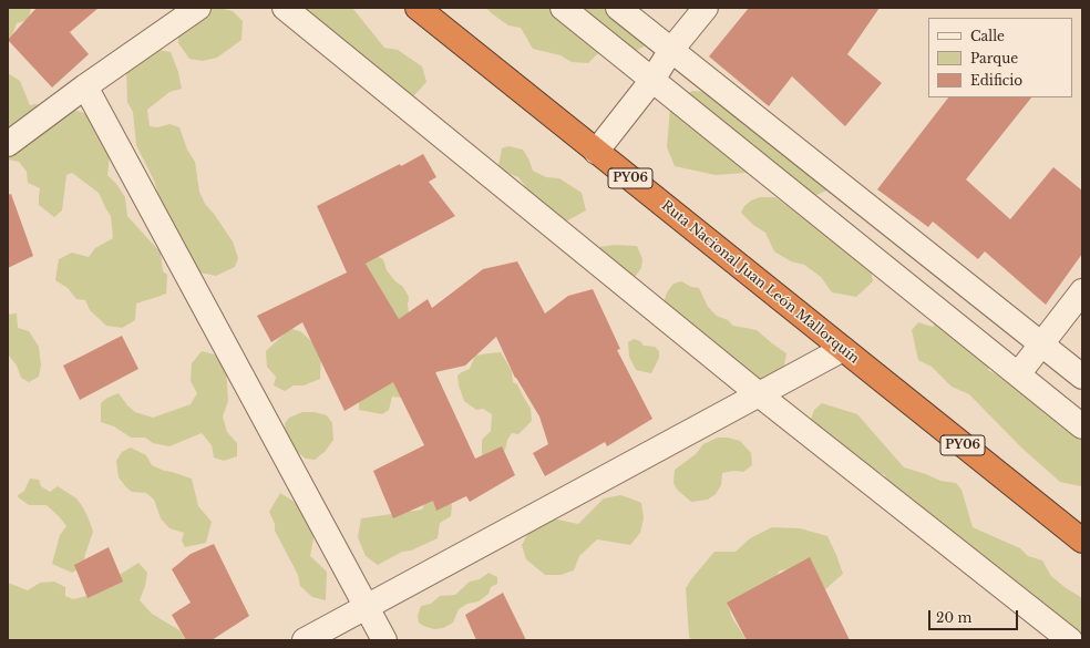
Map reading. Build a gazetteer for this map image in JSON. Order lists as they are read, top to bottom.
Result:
{
  "streets": {
    "highway": ["PY06", "Ruta Nacional Juan León Mallorquín"]
  },
  "legend": ["Calle", "Parque", "Edificio"],
  "scale_bar": "20 m"
}
